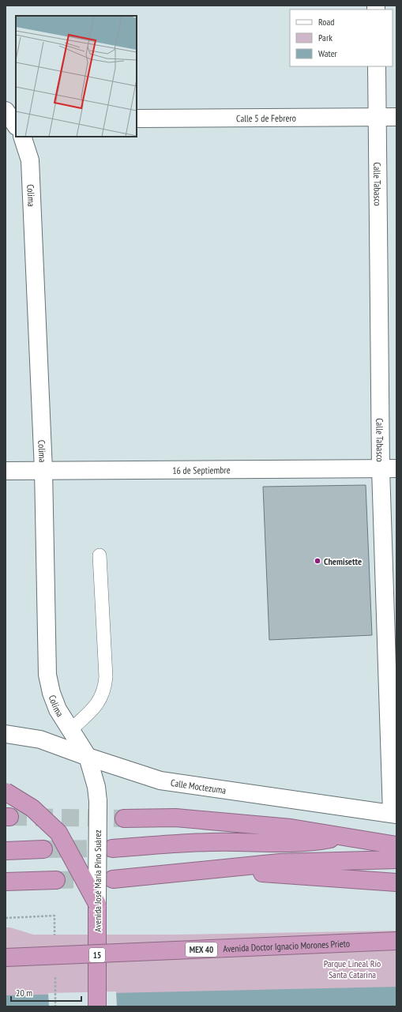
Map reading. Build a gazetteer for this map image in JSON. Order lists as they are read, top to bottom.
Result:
{
  "streets": {
    "highway": [
      "Avenida José María Pino Suárez",
      "Avenida Doctor Ignacio Morones Prieto",
      "MEX 40",
      "15"
    ],
    "street": [
      "Calle 5 de Febrero",
      "Calle Tabasco",
      "Colima",
      "16 de Septiembre",
      "Calle Moctezuma"
    ]
  },
  "crossings": [
    ["Calle 5 de Febrero", "Calle Tabasco"],
    ["Calle Tabasco", "16 de Septiembre"],
    ["Calle Tabasco", "Calle Moctezuma"],
    ["Colima", "16 de Septiembre"],
    ["Colima", "Calle Moctezuma"],
    ["Colima", "Avenida José María Pino Suárez"],
    ["Calle Moctezuma", "Avenida José María Pino Suárez"]
  ],
  "parks": ["Parque Lineal Río Santa Catarina"],
  "places": ["Chemisette"],
  "legend": ["Road", "Park", "Water"],
  "scale_bar": "20 m"
}
